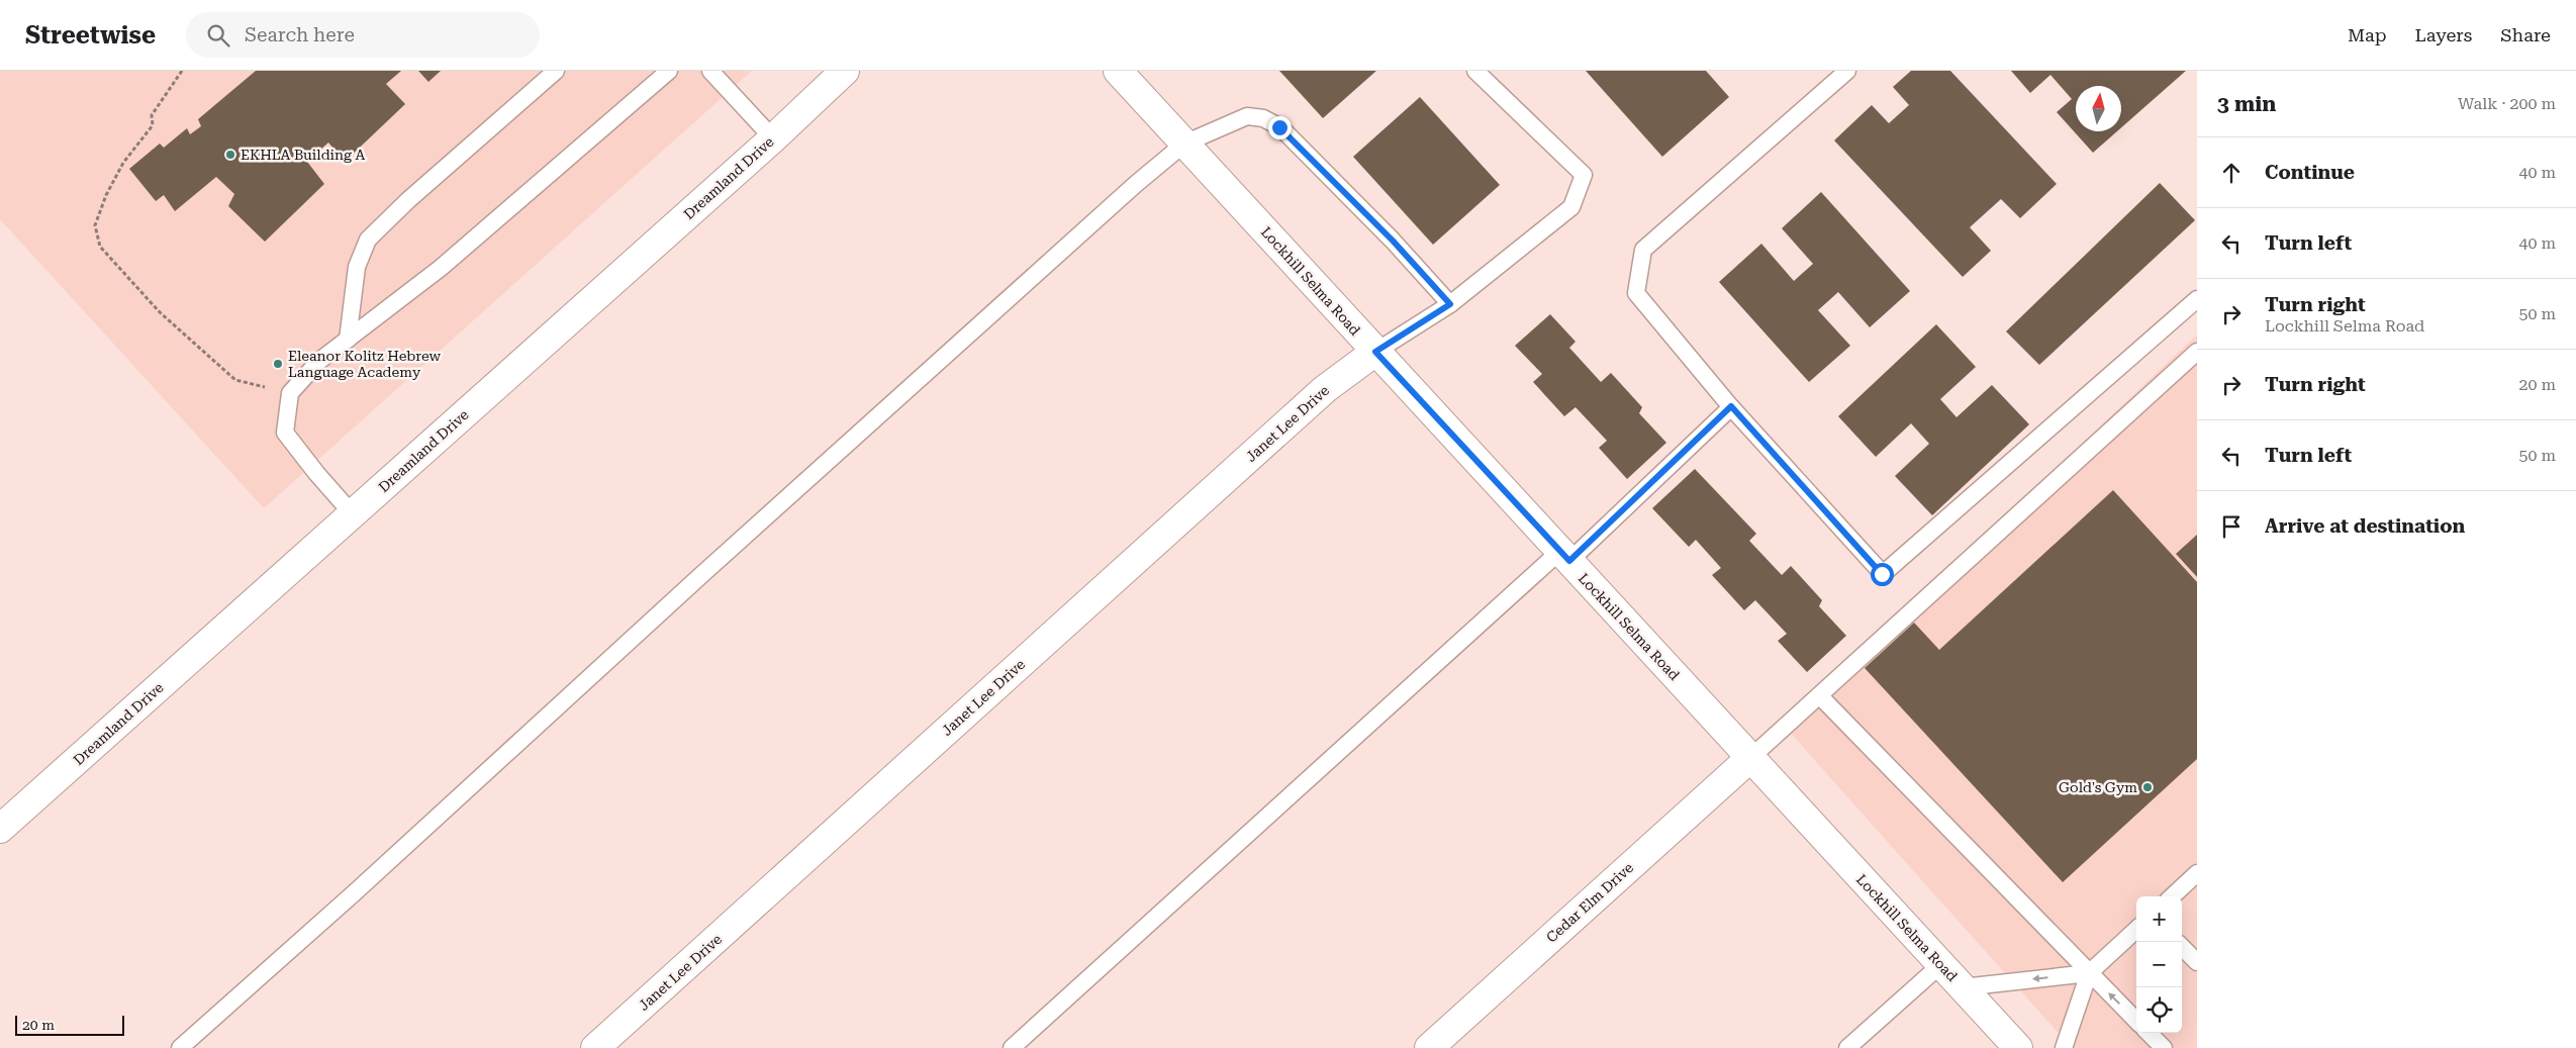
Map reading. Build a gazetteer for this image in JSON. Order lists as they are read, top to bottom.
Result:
{
  "streets": {
    "street": [
      "Dreamland Drive",
      "Lockhill Selma Road",
      "Janet Lee Drive",
      "Cedar Elm Drive"
    ]
  },
  "crossings": [
    ["Lockhill Selma Road", "Janet Lee Drive"],
    ["Lockhill Selma Road", "Cedar Elm Drive"]
  ],
  "places": ["EKHLA Building A", "Eleanor Kolitz Hebrew Language Academy", "Gold's Gym"],
  "scale_bar": "20 m",
  "north": "top",
  "page": {
    "header": "Streetwise",
    "search": "Search here",
    "nav": ["Map", "Layers", "Share"],
    "heading": ["3 min", "Walk · 200 m"],
    "list": [
      ["Continue", "40 m"],
      ["Turn left", "40 m"],
      ["Turn right", "Lockhill Selma Road", "50 m"],
      ["Turn right", "20 m"],
      ["Turn left", "50 m"],
      "Arrive at destination"
    ],
    "map_buttons": ["+", "−"],
    "scale": "20 m"
  }
}
